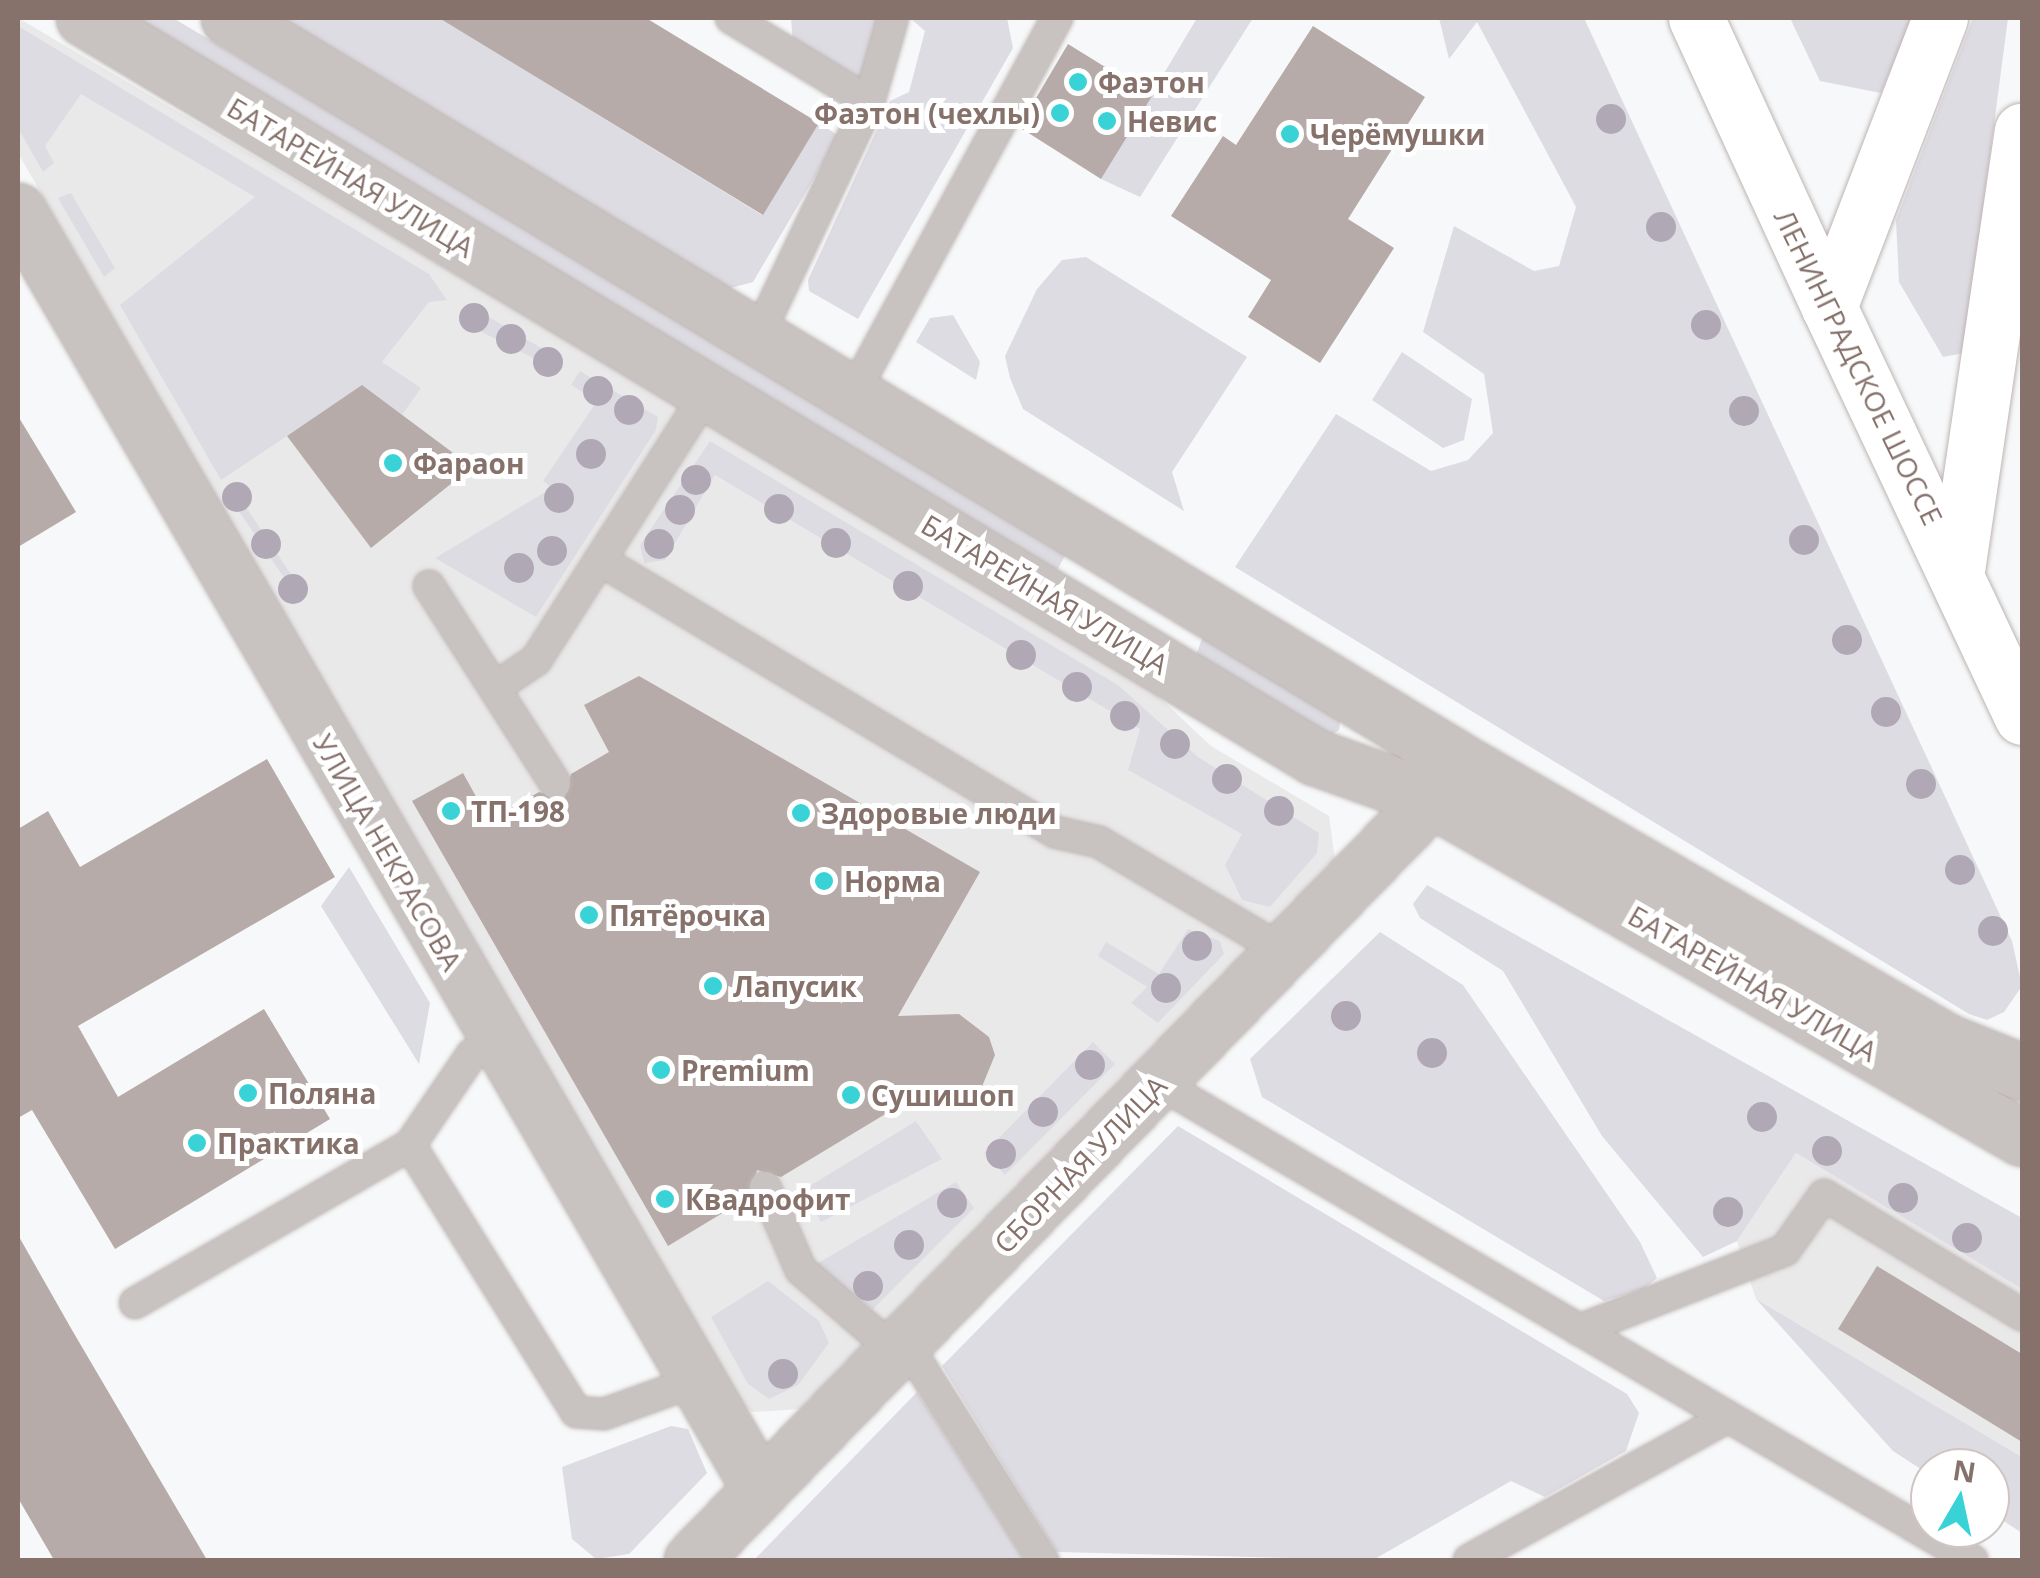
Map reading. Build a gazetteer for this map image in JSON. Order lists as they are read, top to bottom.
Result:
{
  "streets": {
    "main road": ["ЛЕНИНГРАДСКОЕ ШОССЕ"],
    "street": ["БАТАРЕЙНАЯ УЛИЦА", "УЛИЦА НЕКРАСОВА", "СБОРНАЯ УЛИЦА"]
  },
  "crossings": [
    ["БАТАРЕЙНАЯ УЛИЦА", "СБОРНАЯ УЛИЦА"],
    ["УЛИЦА НЕКРАСОВА", "СБОРНАЯ УЛИЦА"]
  ],
  "places": [
    "Фаэтон",
    "Фаэтон (чехлы)",
    "Невис",
    "Черёмушки",
    "Фараон",
    "ТП-198",
    "Здоровые люди",
    "Норма",
    "Пятёрочка",
    "Лапусик",
    "Premium",
    "Поляна",
    "Сушишоп",
    "Практика",
    "Квадрофит"
  ],
  "north": "top"
}
